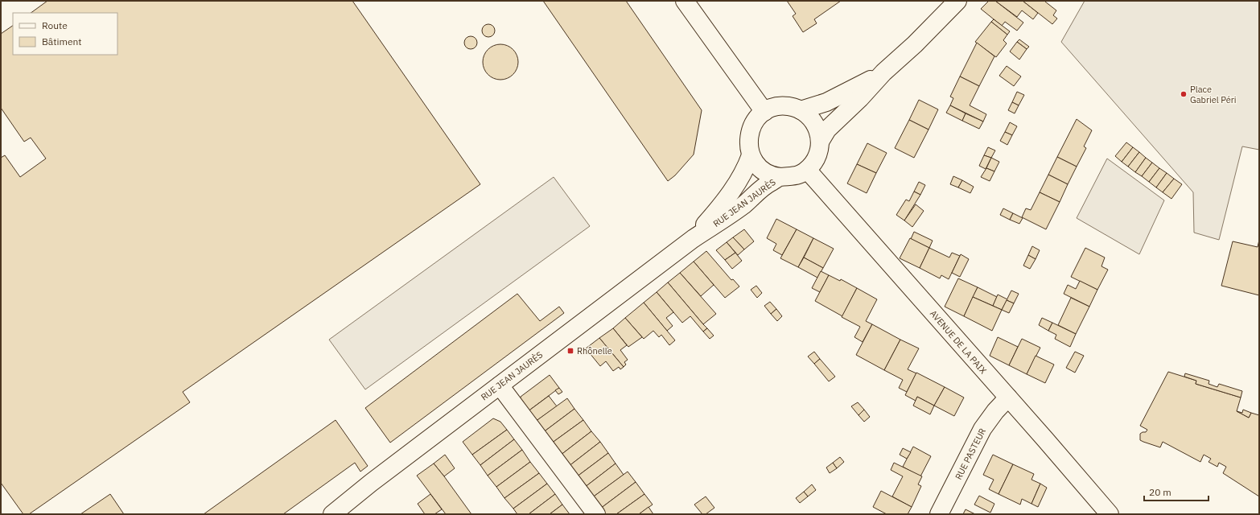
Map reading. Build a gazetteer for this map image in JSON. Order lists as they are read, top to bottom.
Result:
{
  "streets": {
    "main road": ["RUE JEAN JAURÈS", "AVENUE DE LA PAIX", "RUE PASTEUR"]
  },
  "crossings": [
    ["RUE JEAN JAURÈS", "AVENUE DE LA PAIX"],
    ["AVENUE DE LA PAIX", "RUE PASTEUR"]
  ],
  "places": {
    "other": ["Place Gabriel Péri"],
    "transit": ["Rhônelle"]
  },
  "legend": ["Route", "Bâtiment"],
  "scale_bar": "20 m"
}
